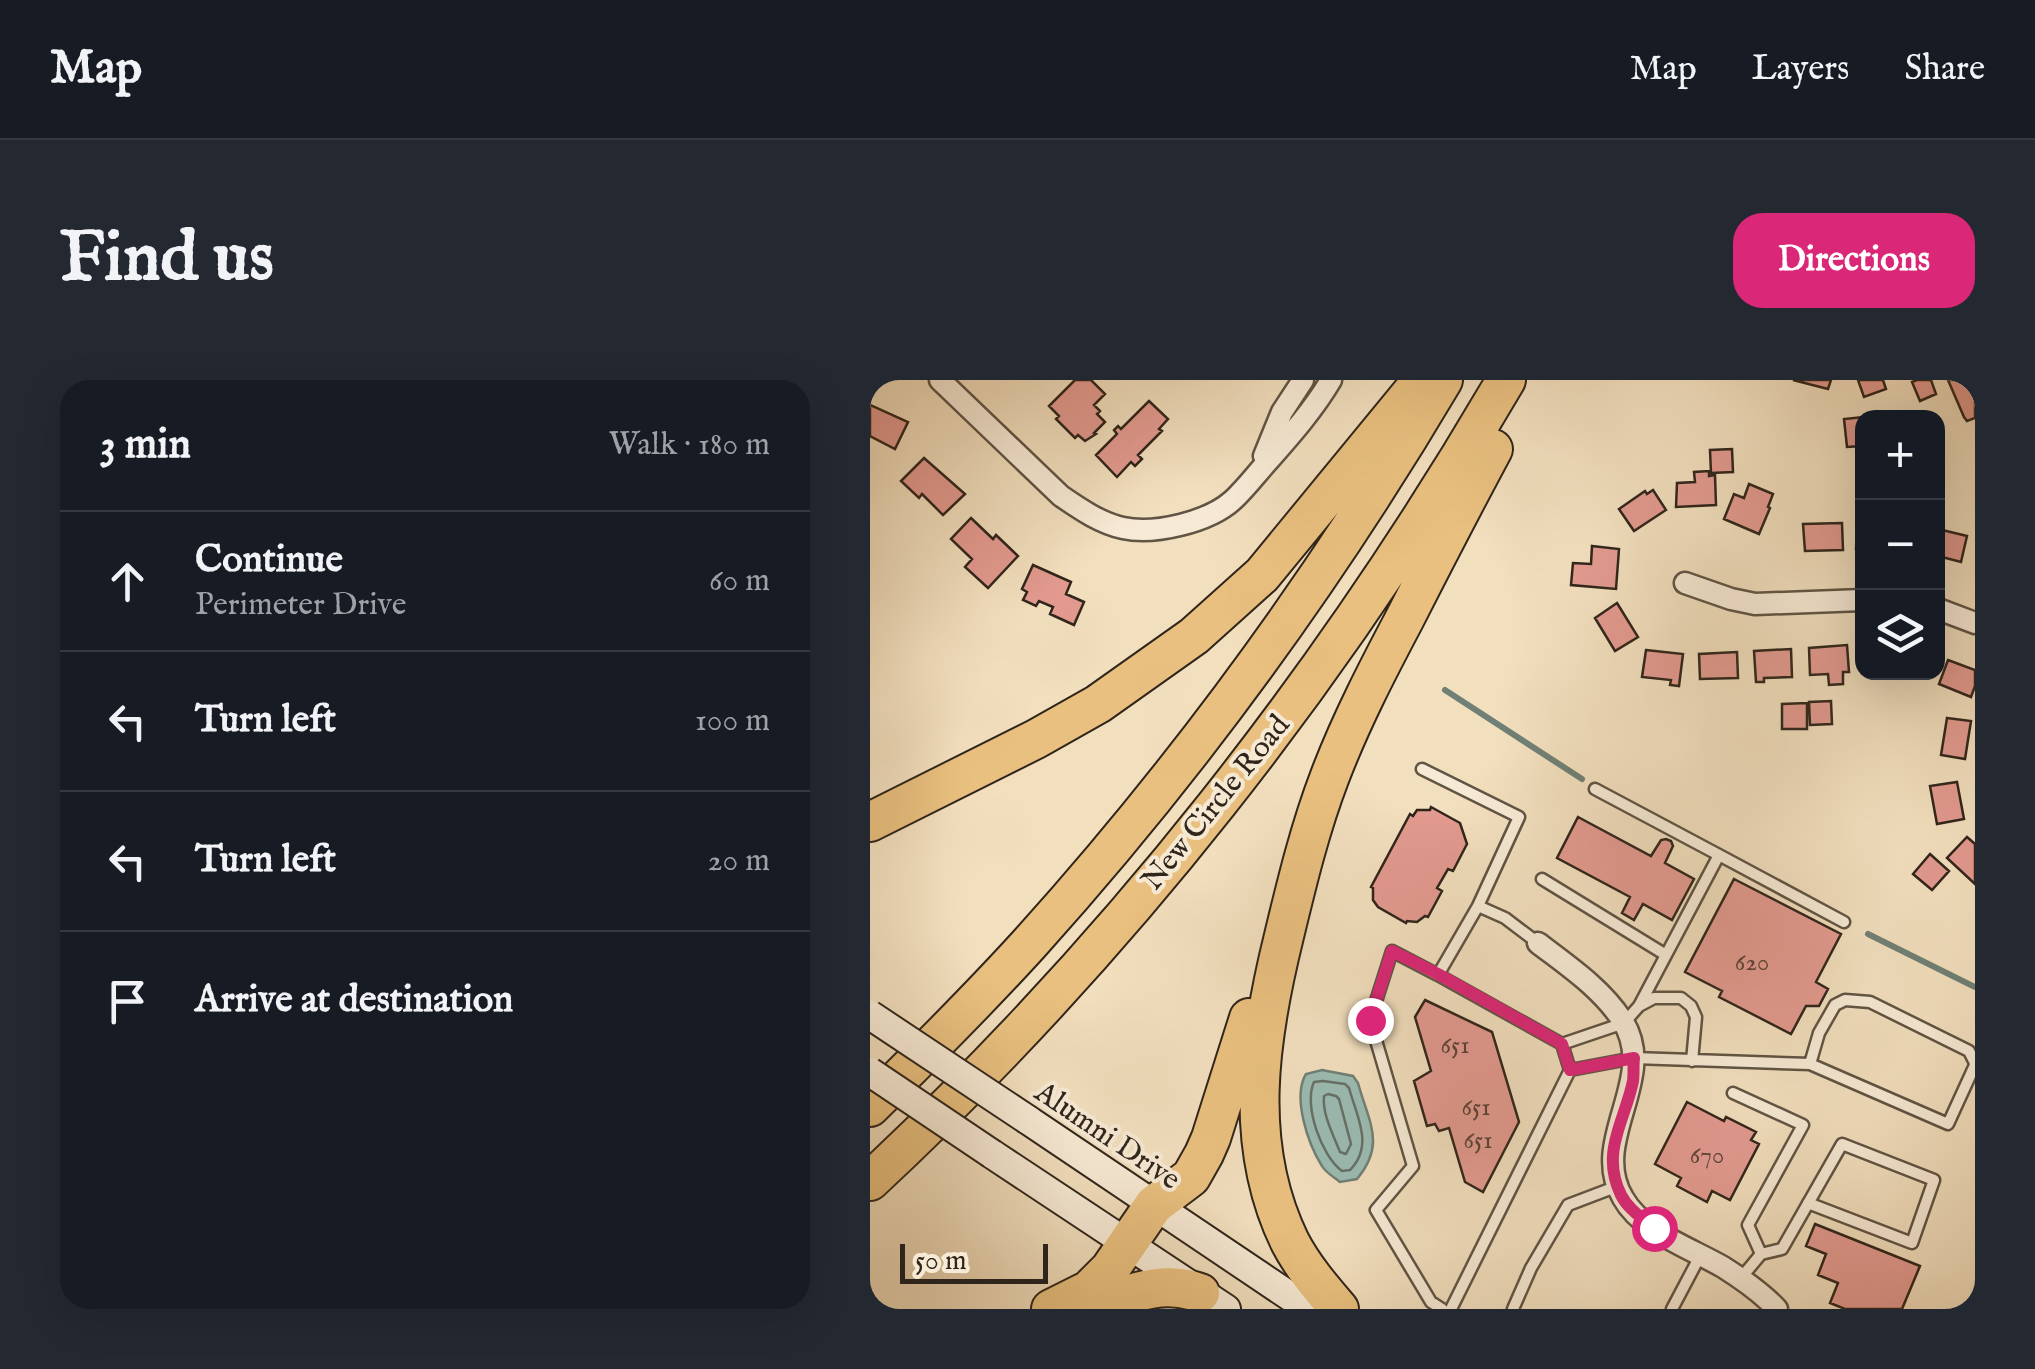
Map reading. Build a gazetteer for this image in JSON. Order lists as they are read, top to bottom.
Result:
{
  "streets": {
    "highway": ["New Circle Road"],
    "main road": ["Alumni Drive"]
  },
  "house_numbers": [
    "620",
    "651",
    "651",
    "651",
    "670"
  ],
  "scale_bar": "50 m",
  "page": {
    "header": "Map",
    "nav": ["Map", "Layers", "Share"],
    "buttons": "Directions",
    "title": "Find us",
    "heading": ["3 min", "Walk · 180 m"],
    "map_buttons": ["+", "−"],
    "list": [
      ["Continue", "Perimeter Drive", "60 m"],
      ["Turn left", "100 m"],
      ["Turn left", "20 m"],
      "Arrive at destination"
    ],
    "scale": "50 m"
  }
}
